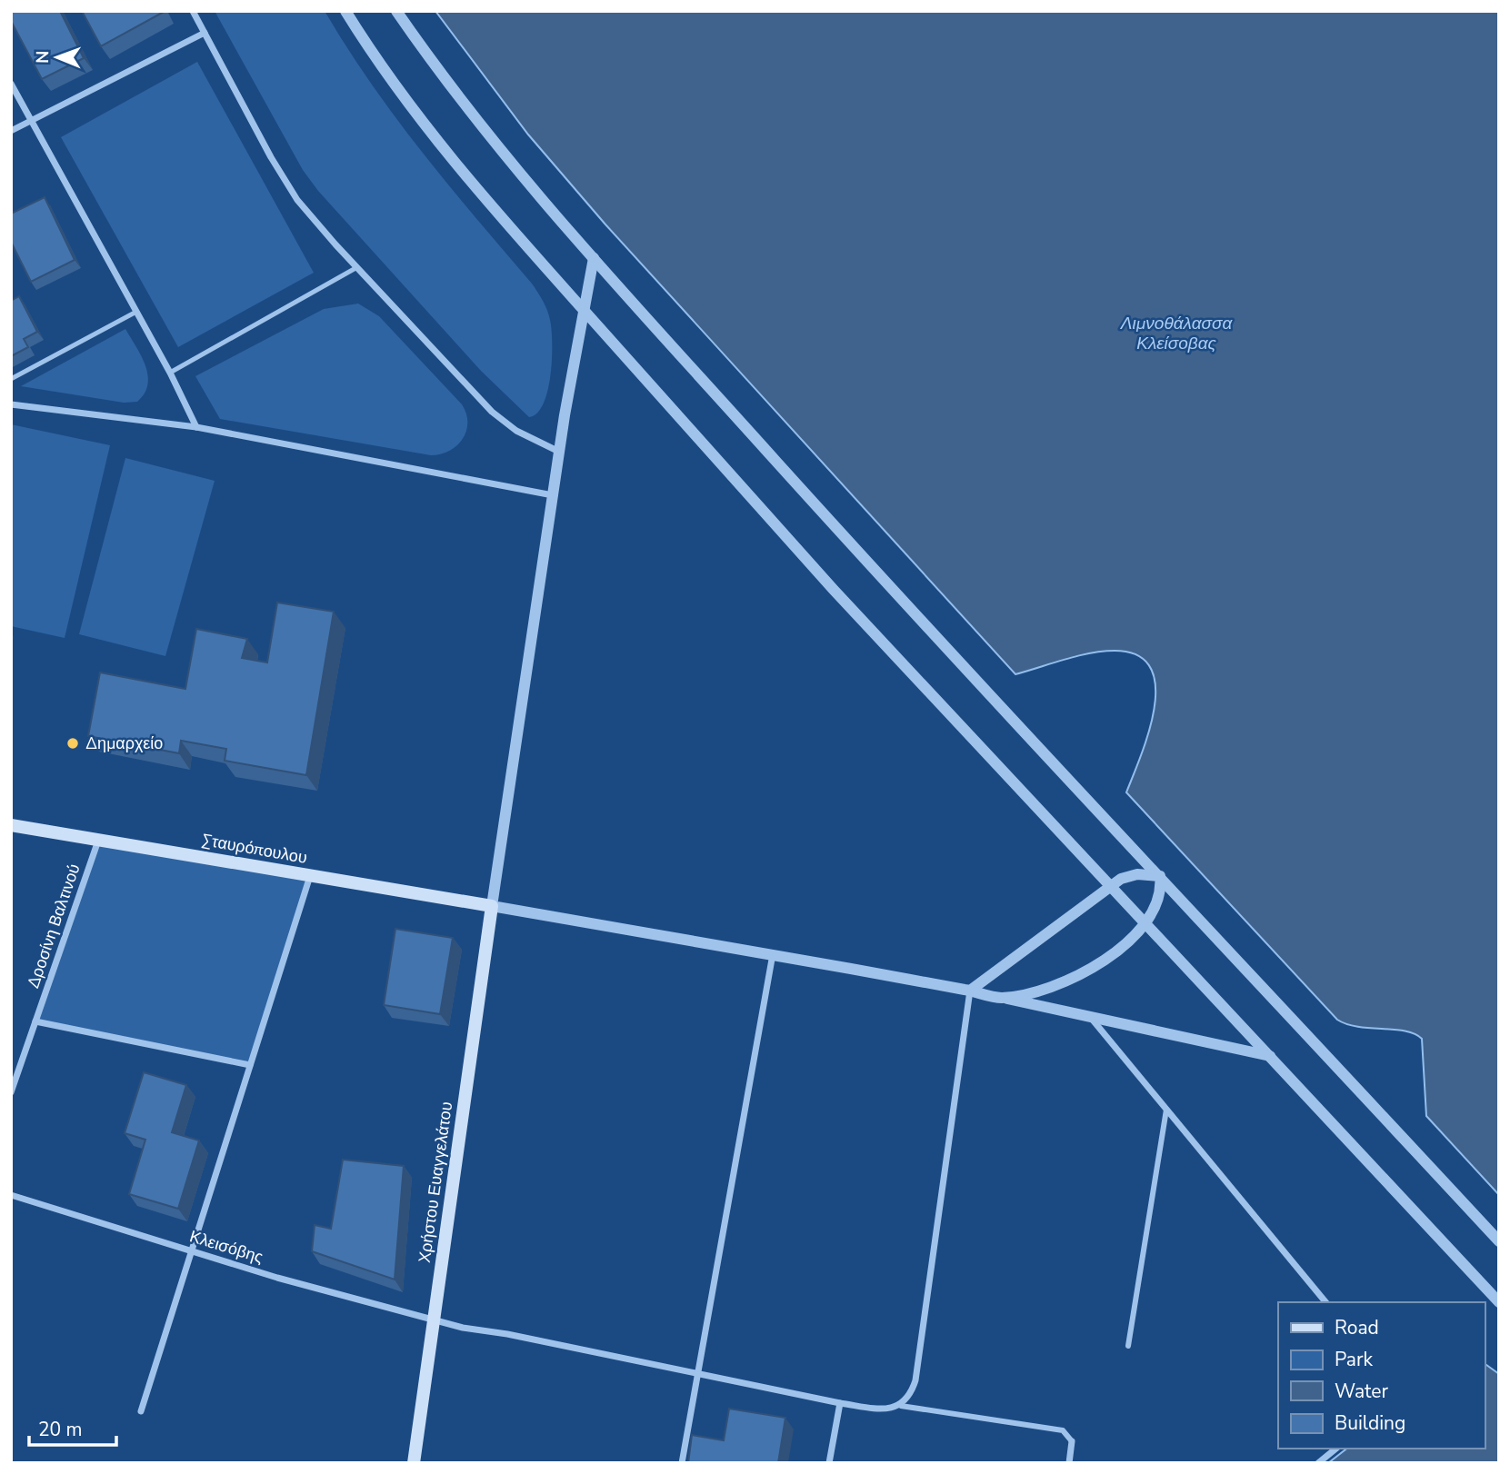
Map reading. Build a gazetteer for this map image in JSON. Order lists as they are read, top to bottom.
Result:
{
  "streets": {
    "main road": ["Σταυρόπουλου", "Χρήστου Ευαγγελάτου"],
    "street": ["Δροσίνη Βαλτινού", "Κλεισόβης"]
  },
  "crossings": [
    ["Σταυρόπουλου", "Δροσίνη Βαλτινού"],
    ["Σταυρόπουλου", "Χρήστου Ευαγγελάτου"],
    ["Χρήστου Ευαγγελάτου", "Κλεισόβης"]
  ],
  "water": ["Λιμνοθάλασσα Κλείσοβας"],
  "places": ["Δημαρχείο"],
  "legend": [
    "Road",
    "Park",
    "Water",
    "Building"
  ],
  "scale_bar": "20 m",
  "north": "left"
}
